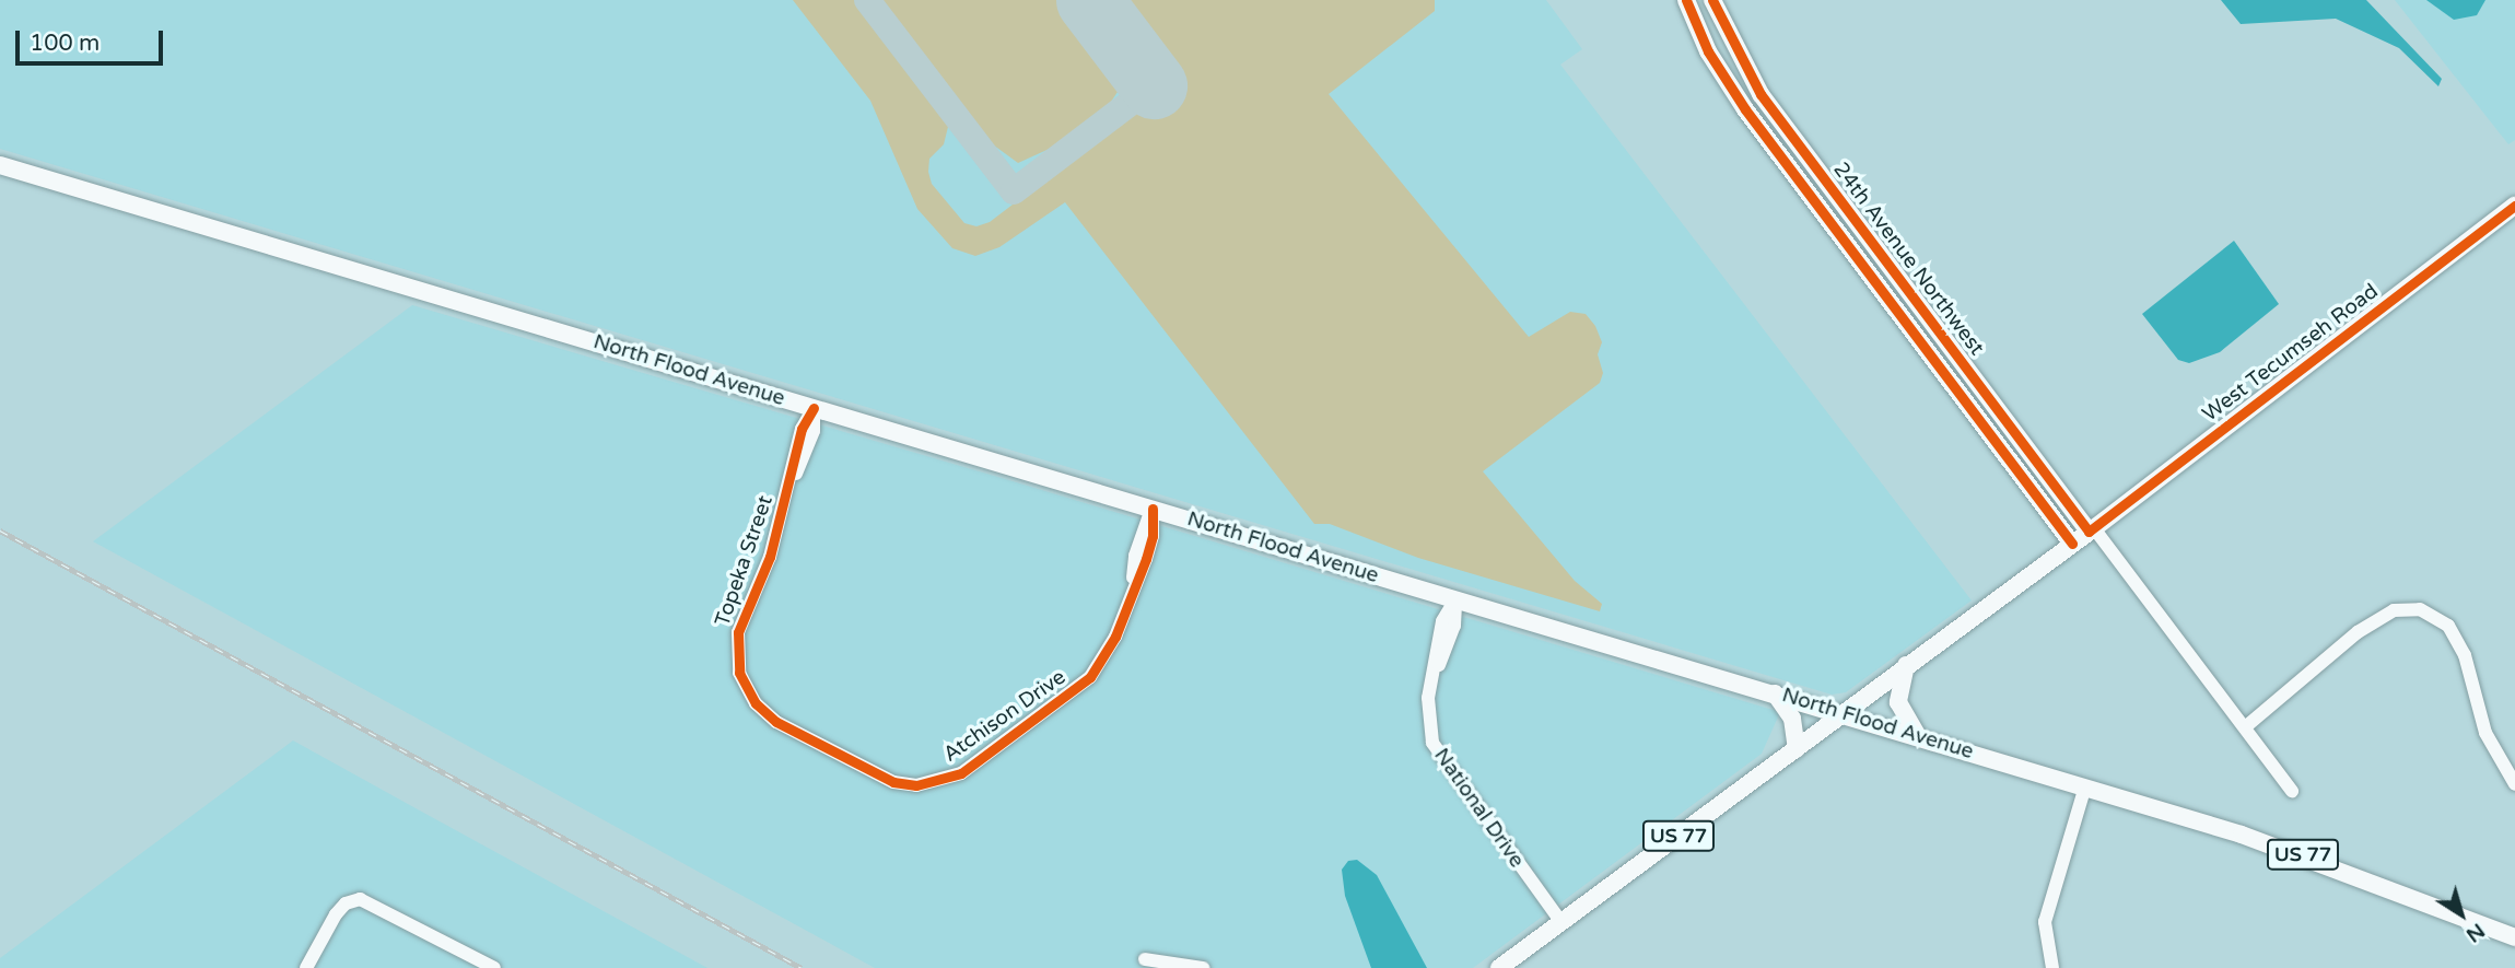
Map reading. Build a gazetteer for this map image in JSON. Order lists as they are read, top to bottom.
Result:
{
  "streets": {
    "main road": [
      "24th Avenue Northwest",
      "West Tecumseh Road",
      "North Flood Avenue",
      "US 77"
    ],
    "street": ["Topeka Street", "Atchison Drive", "National Drive"]
  },
  "crossings": [
    ["24th Avenue Northwest", "West Tecumseh Road"],
    ["West Tecumseh Road", "North Flood Avenue"],
    ["West Tecumseh Road", "National Drive"],
    ["North Flood Avenue", "Topeka Street"],
    ["North Flood Avenue", "Atchison Drive"],
    ["North Flood Avenue", "National Drive"],
    ["Topeka Street", "Atchison Drive"]
  ],
  "scale_bar": "100 m",
  "north": "bottom right"
}
